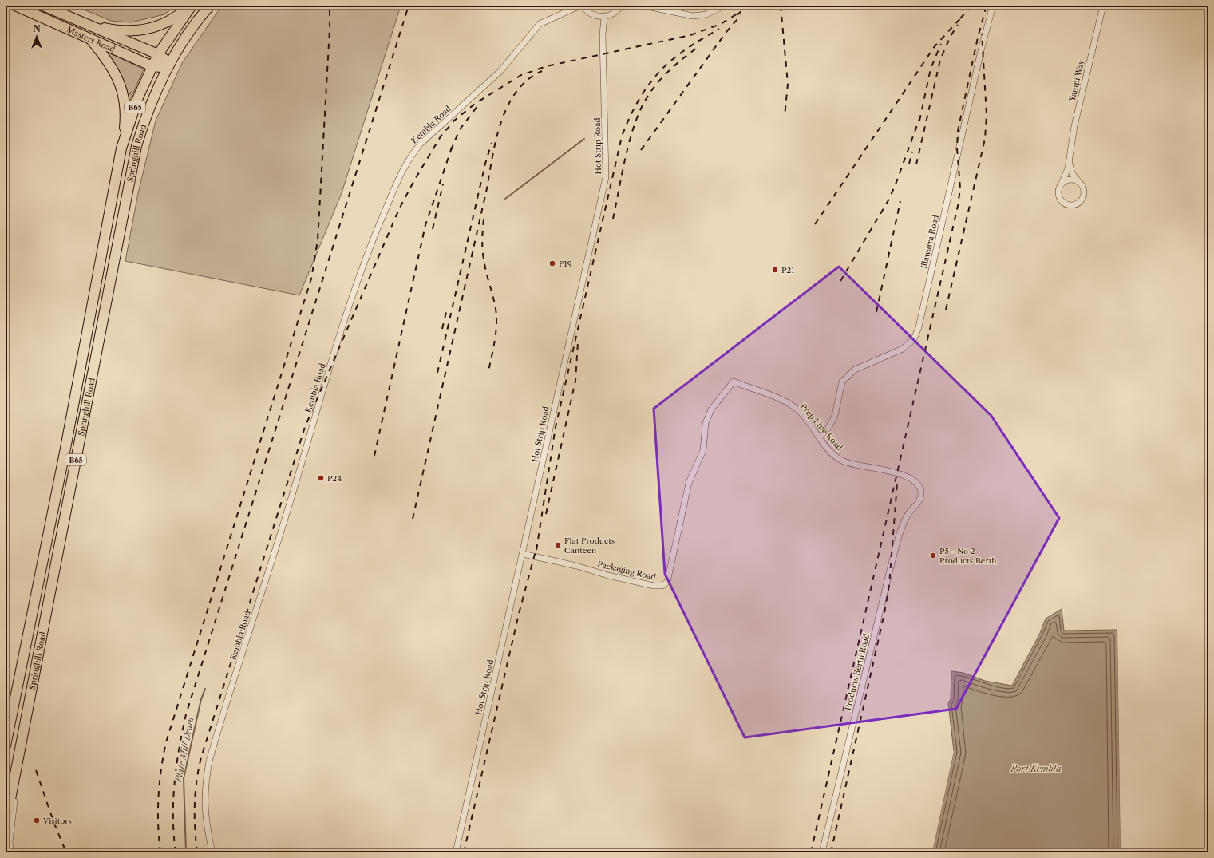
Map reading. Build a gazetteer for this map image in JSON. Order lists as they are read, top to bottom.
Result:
{
  "streets": {
    "main road": ["Masters Road", "B65", "Springhill Road"],
    "street": [
      "Yampi Way",
      "Kembla Road",
      "Hot Strip Road",
      "Illawarra Road",
      "Prep Line Road",
      "Packaging Road",
      "Products Berth Road"
    ]
  },
  "crossings": [
    ["Masters Road", "Springhill Road"],
    ["Hot Strip Road", "Packaging Road"],
    ["Illawarra Road", "Prep Line Road"],
    ["Prep Line Road", "Packaging Road"],
    ["Prep Line Road", "Products Berth Road"]
  ],
  "water": ["Plate Mill Drain", "Port Kembla"],
  "places": [
    "P19",
    "P21",
    "P24",
    "Flat Products Canteen",
    "P5 - No 2 Products Berth",
    "Visitors"
  ],
  "north": "top"
}
